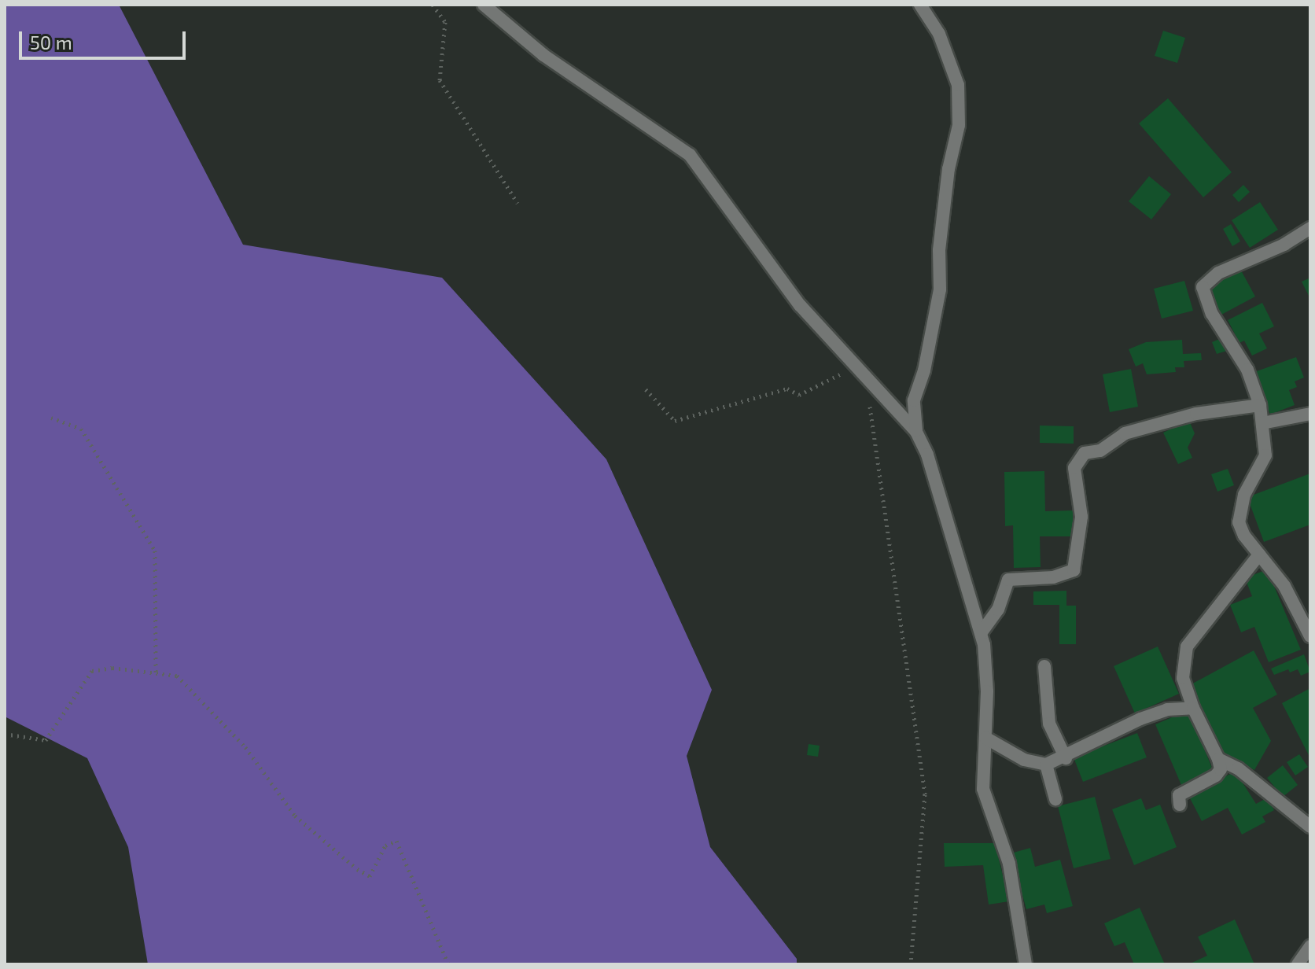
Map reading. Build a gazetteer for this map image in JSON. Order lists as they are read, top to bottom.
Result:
{
  "scale_bar": "50 m"
}
